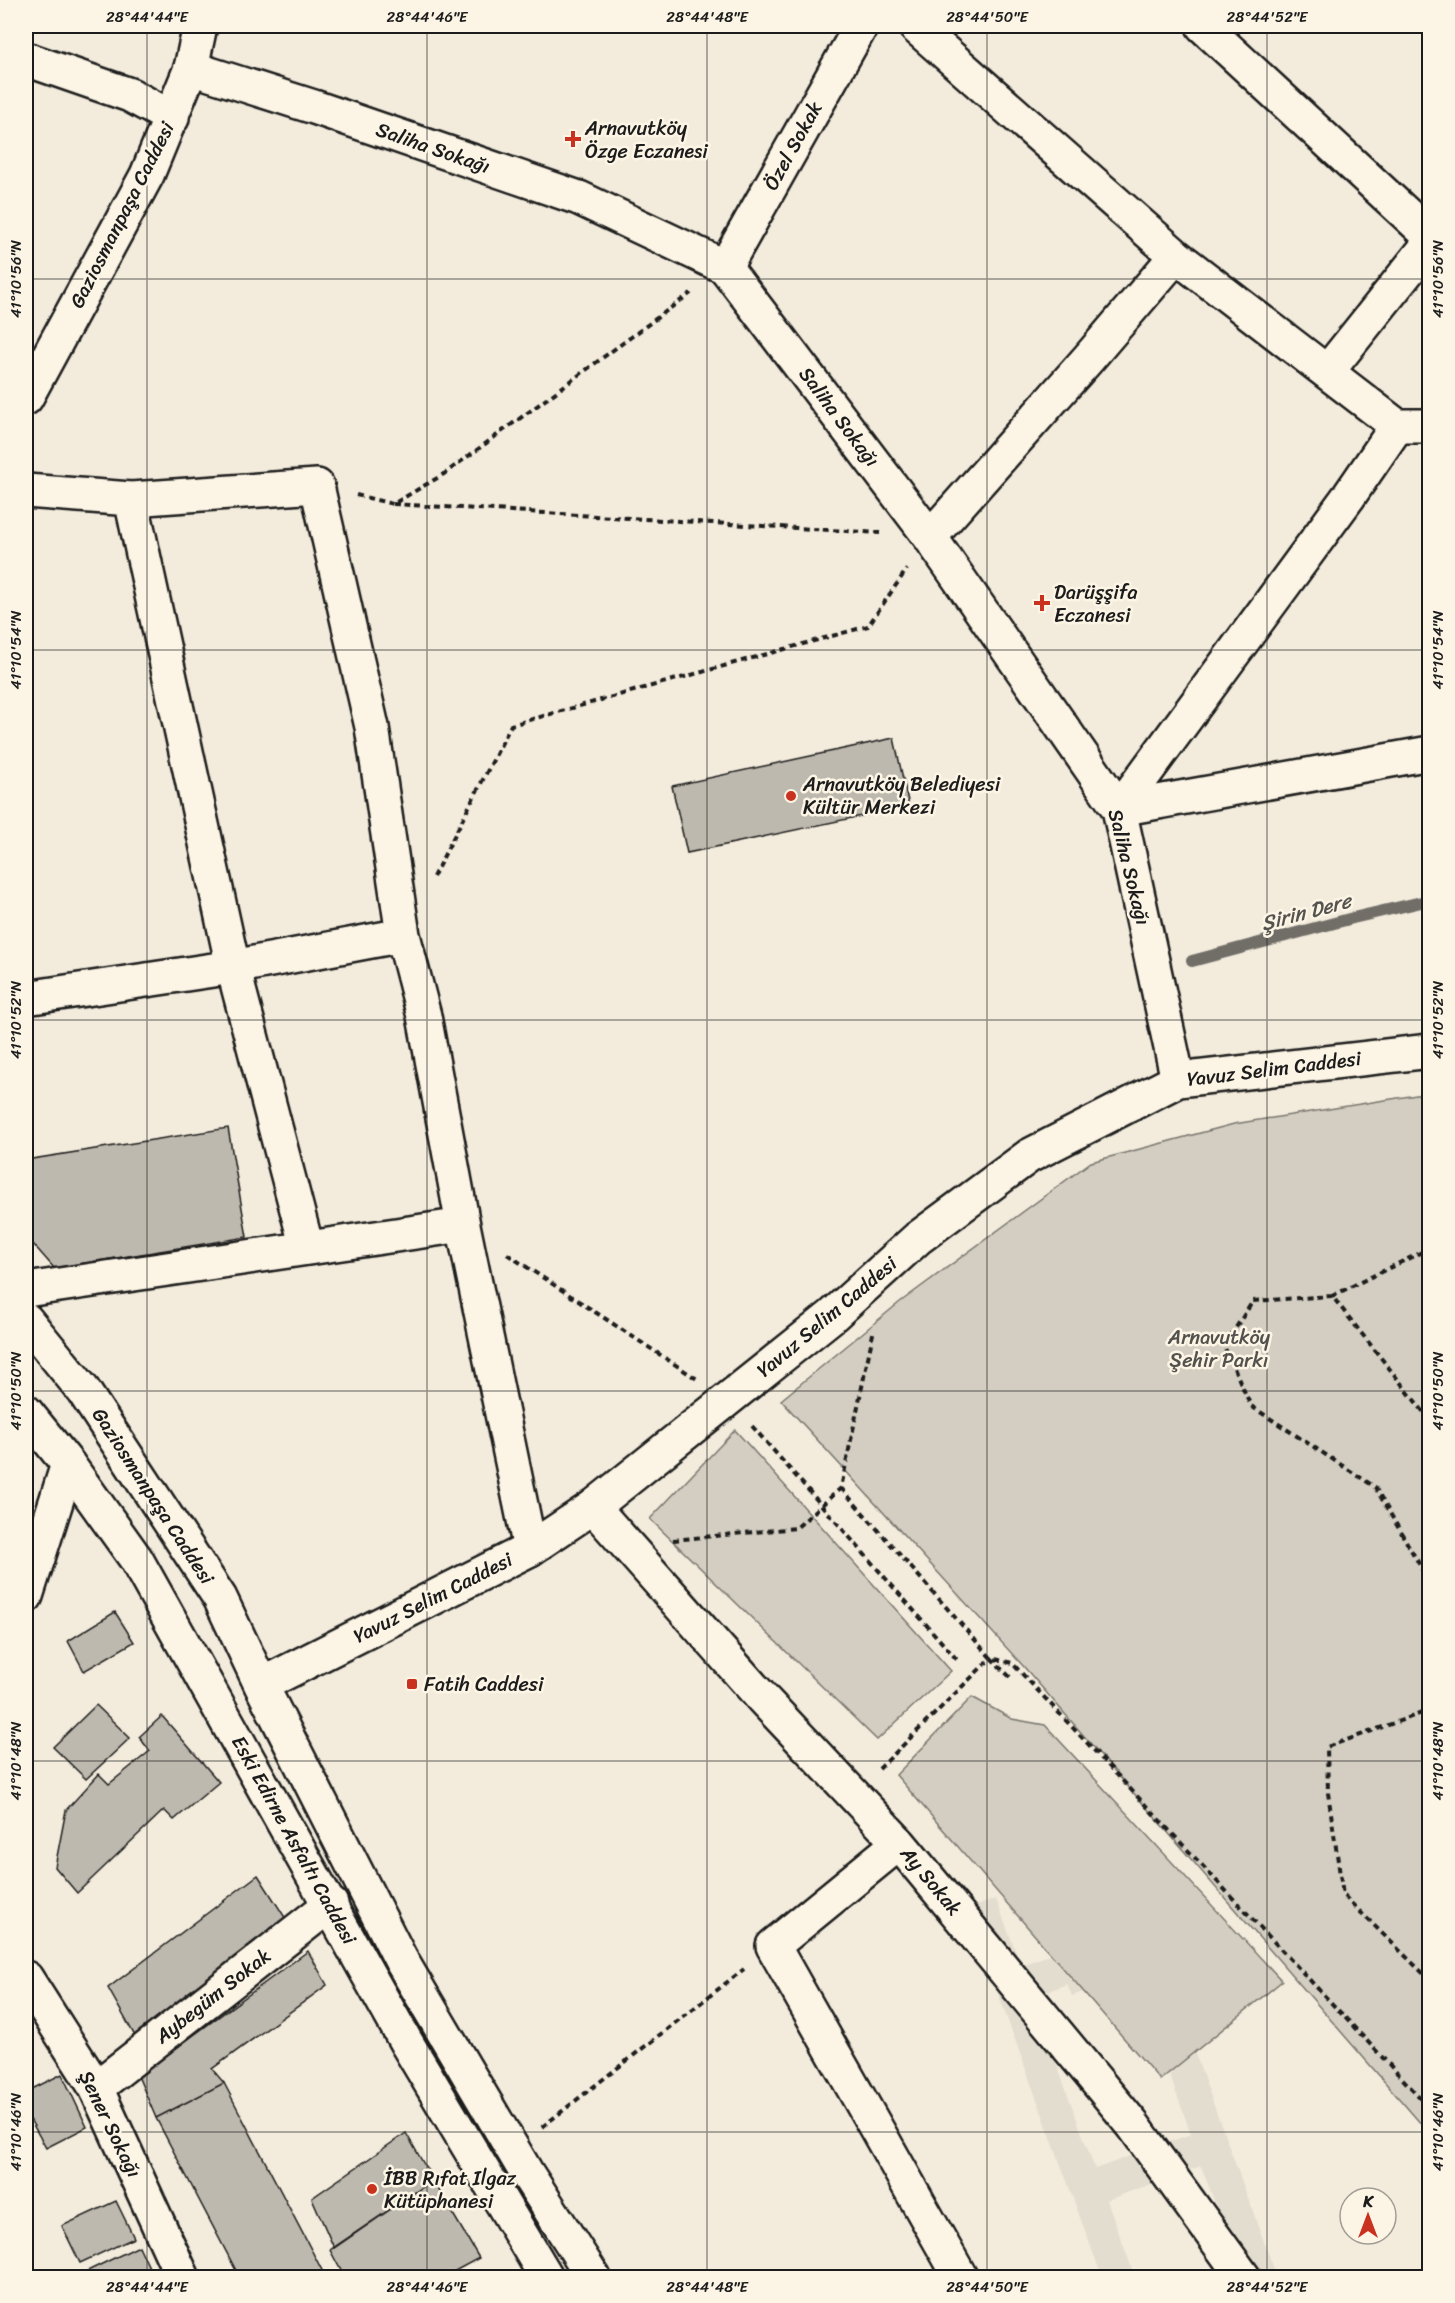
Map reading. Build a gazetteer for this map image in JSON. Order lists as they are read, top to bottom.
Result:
{
  "streets": {
    "street": [
      "Özel Sokak",
      "Saliha Sokağı",
      "Gaziosmanpaşa Caddesi",
      "Yavuz Selim Caddesi",
      "Eski Edirne Asfaltı Caddesi",
      "Ay Sokak",
      "Aybegüm Sokak",
      "Şener Sokağı"
    ]
  },
  "crossings": [
    ["Özel Sokak", "Saliha Sokağı"],
    ["Saliha Sokağı", "Gaziosmanpaşa Caddesi"],
    ["Saliha Sokağı", "Yavuz Selim Caddesi"],
    ["Gaziosmanpaşa Caddesi", "Yavuz Selim Caddesi"],
    ["Gaziosmanpaşa Caddesi", "Eski Edirne Asfaltı Caddesi"],
    ["Yavuz Selim Caddesi", "Eski Edirne Asfaltı Caddesi"],
    ["Yavuz Selim Caddesi", "Ay Sokak"],
    ["Eski Edirne Asfaltı Caddesi", "Aybegüm Sokak"],
    ["Aybegüm Sokak", "Şener Sokağı"]
  ],
  "water": ["Şirin Dere"],
  "parks": ["Arnavutköy Şehir Parkı"],
  "places": {
    "health": ["Arnavutköy Özge Eczanesi", "Darüşşifa Eczanesi"],
    "other": ["Arnavutköy Belediyesi Kültür Merkezi", "İBB Rıfat Ilgaz Kütüphanesi"],
    "transit": ["Fatih Caddesi"]
  },
  "north": "top",
  "coordinates": [
    "28°44'44\"E",
    "28°44'46\"E",
    "28°44'48\"E",
    "28°44'50\"E",
    "28°44'52\"E",
    "41°10'56\"N",
    "41°10'54\"N",
    "41°10'52\"N",
    "41°10'50\"N",
    "41°10'48\"N",
    "41°10'46\"N"
  ]
}
